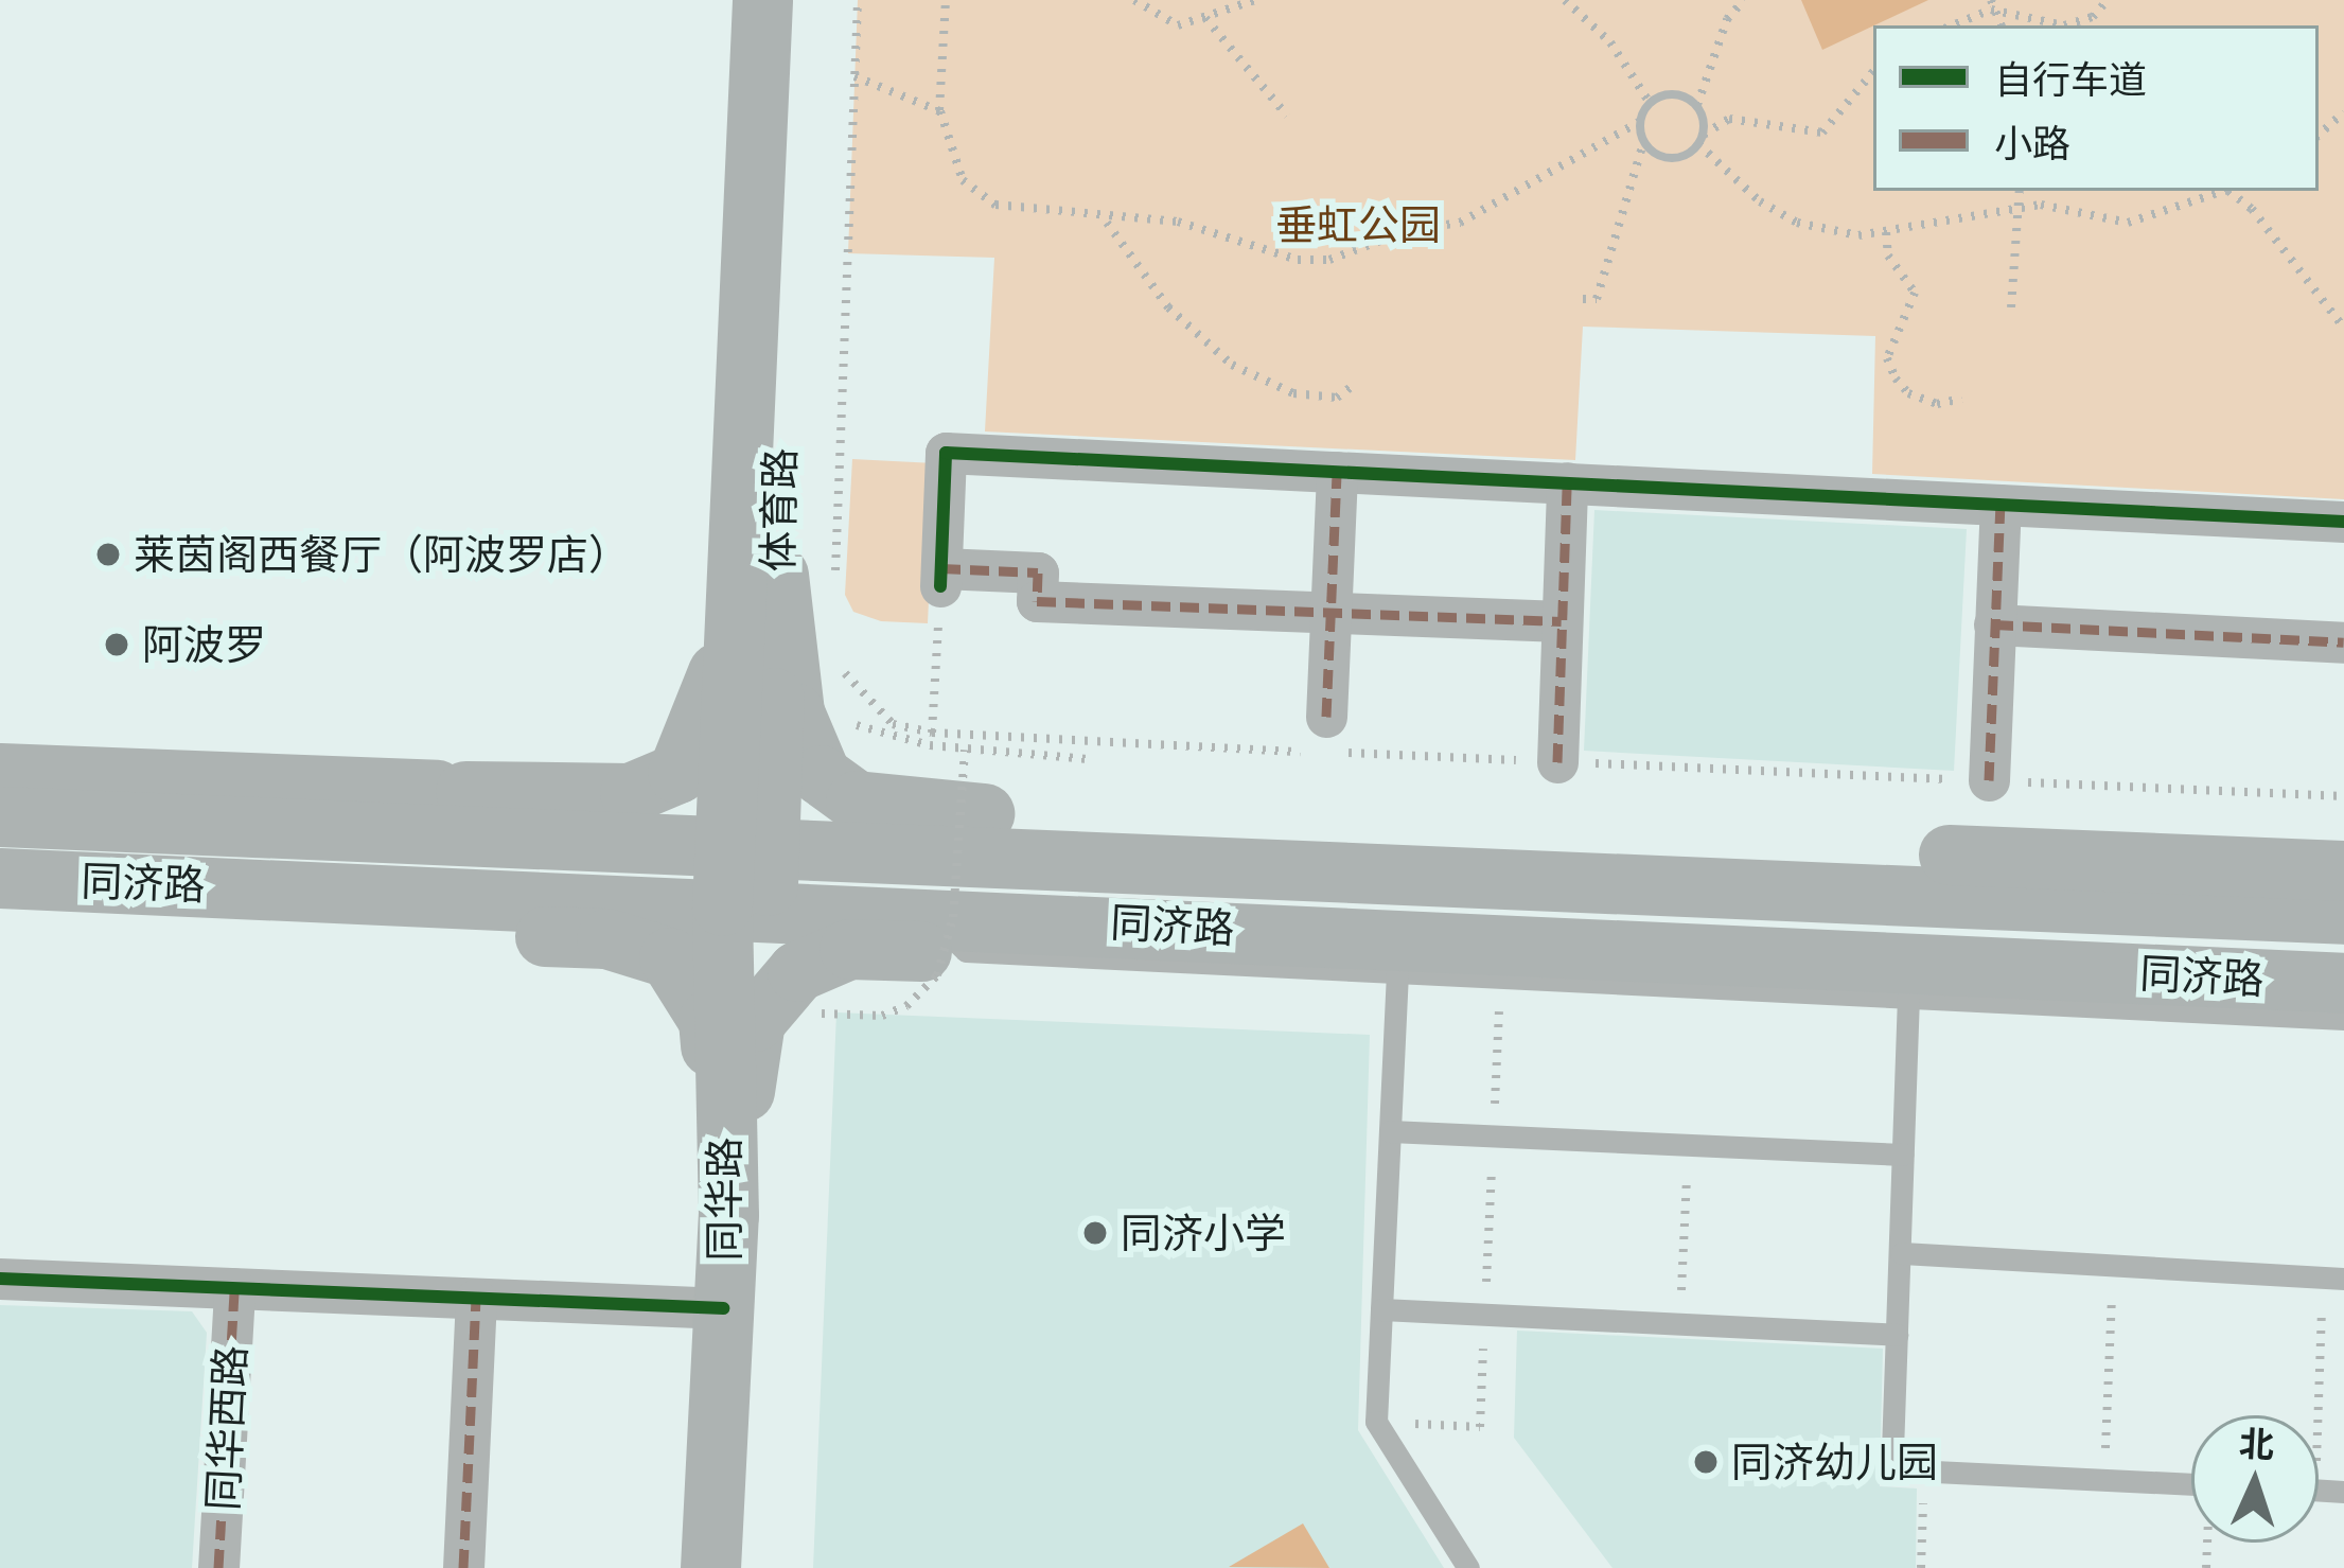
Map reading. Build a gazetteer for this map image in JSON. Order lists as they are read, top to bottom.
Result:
{
  "streets": {
    "main road": ["体育路", "同济路", "同华路"],
    "street": ["同华西路"]
  },
  "crossings": [
    ["体育路", "同济路"],
    ["体育路", "同华路"],
    ["同济路", "同华路"]
  ],
  "parks": ["垂虹公园"],
  "places": [
    "莱茵阁西餐厅（阿波罗店）",
    "阿波罗",
    "同济小学",
    "同济幼儿园"
  ],
  "legend": ["自行车道", "小路"],
  "north": "top"
}
